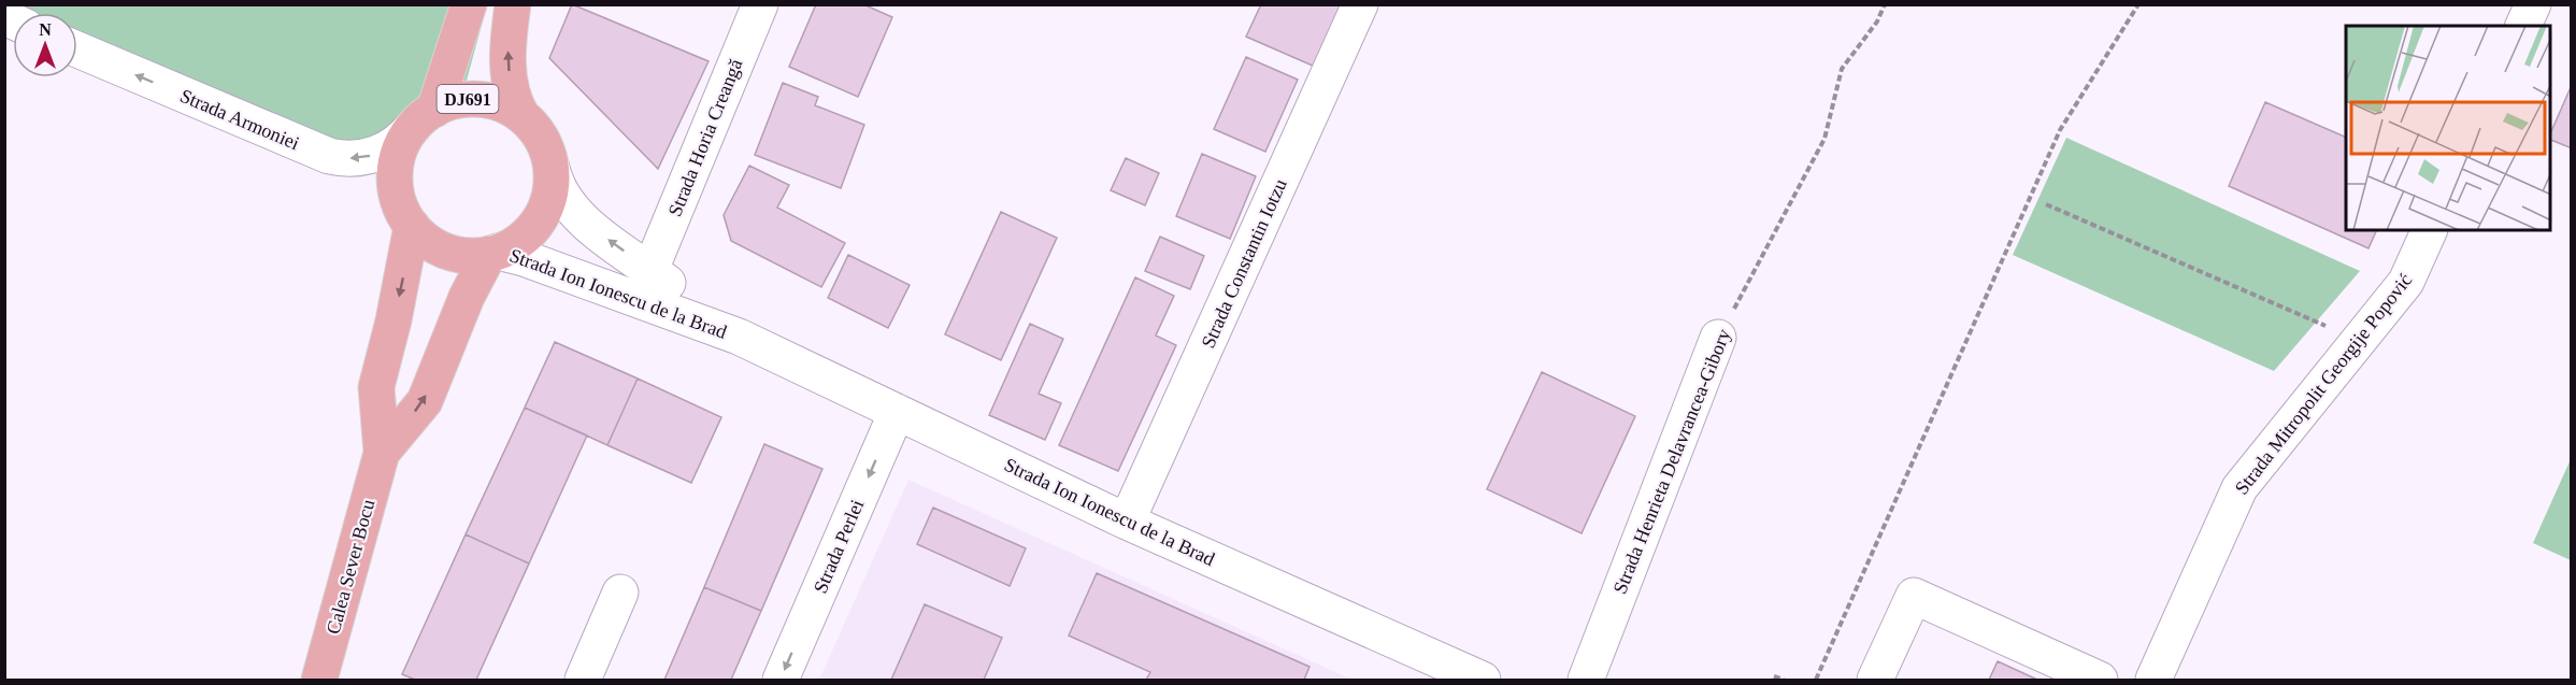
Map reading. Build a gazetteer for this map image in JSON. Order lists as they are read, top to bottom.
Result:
{
  "streets": {
    "main road": ["DJ691", "Calea Sever Bocu"],
    "street": [
      "Strada Armoniei",
      "Strada Horia Creangă",
      "Strada Constantin Iotzu",
      "Strada Ion Ionescu de la Brad",
      "Strada Mitropolit Georgije Popović",
      "Strada Henrieta Delavrancea-Gibory",
      "Strada Perlei"
    ]
  },
  "crossings": [
    ["DJ691", "Strada Armoniei"],
    ["DJ691", "Strada Ion Ionescu de la Brad"],
    ["DJ691", "Calea Sever Bocu"],
    ["Strada Armoniei", "Strada Ion Ionescu de la Brad"],
    ["Strada Armoniei", "Calea Sever Bocu"],
    ["Strada Horia Creangă", "Strada Ion Ionescu de la Brad"],
    ["Strada Constantin Iotzu", "Strada Ion Ionescu de la Brad"],
    ["Strada Ion Ionescu de la Brad", "Strada Perlei"],
    ["Strada Ion Ionescu de la Brad", "Calea Sever Bocu"]
  ],
  "one_way": ["Strada Armoniei", "Strada Perlei"],
  "north": "top"
}
